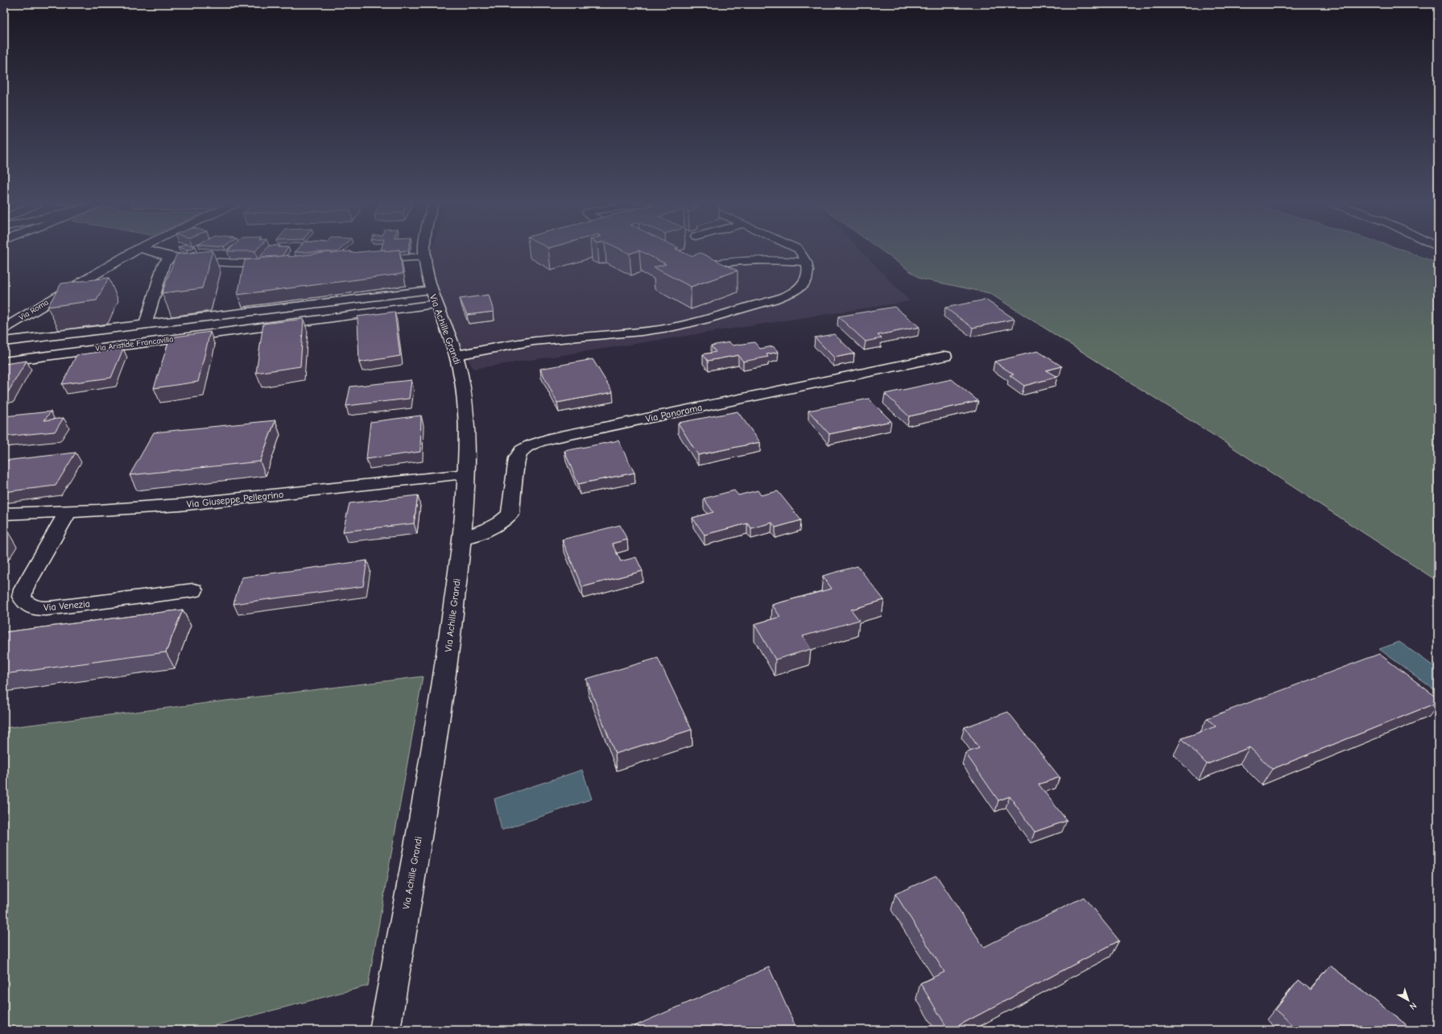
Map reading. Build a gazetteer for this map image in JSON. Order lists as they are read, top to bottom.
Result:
{
  "streets": {
    "street": [
      "Via Roma",
      "Via Achille Grandi",
      "Via Aristide Francavilla",
      "Via Panorama",
      "Via Giuseppe Pellegrino",
      "Via Venezia"
    ]
  },
  "crossings": [
    ["Via Achille Grandi", "Via Aristide Francavilla"],
    ["Via Achille Grandi", "Via Panorama"],
    ["Via Achille Grandi", "Via Giuseppe Pellegrino"],
    ["Via Giuseppe Pellegrino", "Via Venezia"]
  ],
  "north": "bottom right"
}
